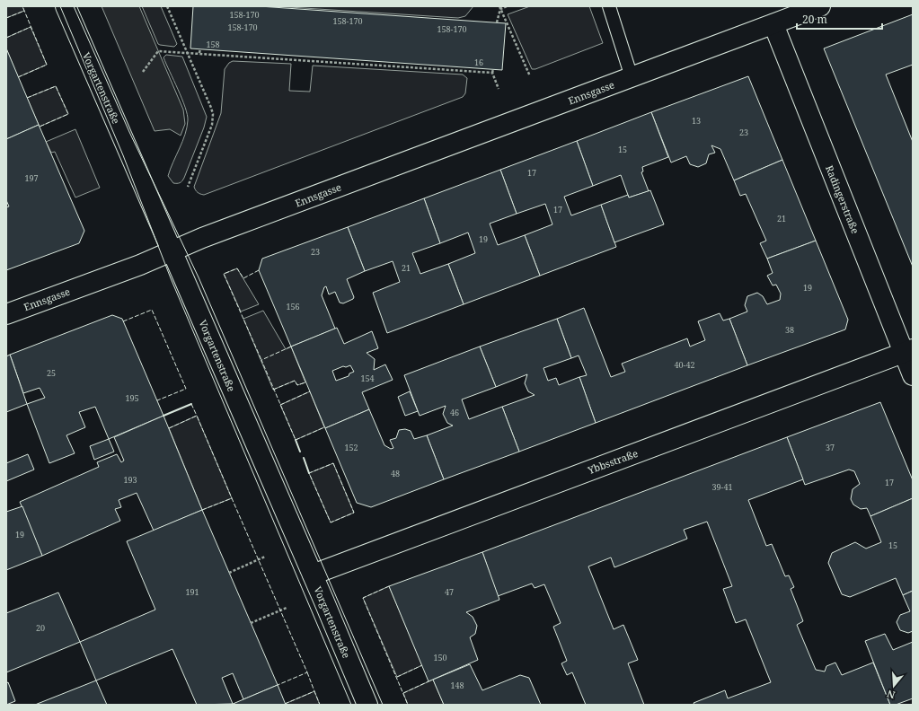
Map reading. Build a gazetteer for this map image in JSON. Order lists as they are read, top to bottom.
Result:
{
  "streets": {
    "street": [
      "Vorgartenstraße",
      "Ennsgasse",
      "Radingerstraße",
      "Ybbsstraße"
    ]
  },
  "crossings": [
    ["Vorgartenstraße", "Ennsgasse"],
    ["Vorgartenstraße", "Ybbsstraße"],
    ["Ennsgasse", "Radingerstraße"],
    ["Radingerstraße", "Ybbsstraße"]
  ],
  "house_numbers": [
    "158-170",
    "158-170",
    "158-170",
    "158-170",
    "158",
    "16",
    "13",
    "23",
    "15",
    "17",
    "197",
    "17",
    "21",
    "19",
    "23",
    "21",
    "19",
    "156",
    "38",
    "40-42",
    "25",
    "154",
    "195",
    "46",
    "152",
    "37",
    "48",
    "193",
    "17",
    "39-41",
    "19",
    "15",
    "191",
    "47",
    "20",
    "150",
    "148"
  ],
  "scale_bar": "20 m",
  "north": "bottom"
}
